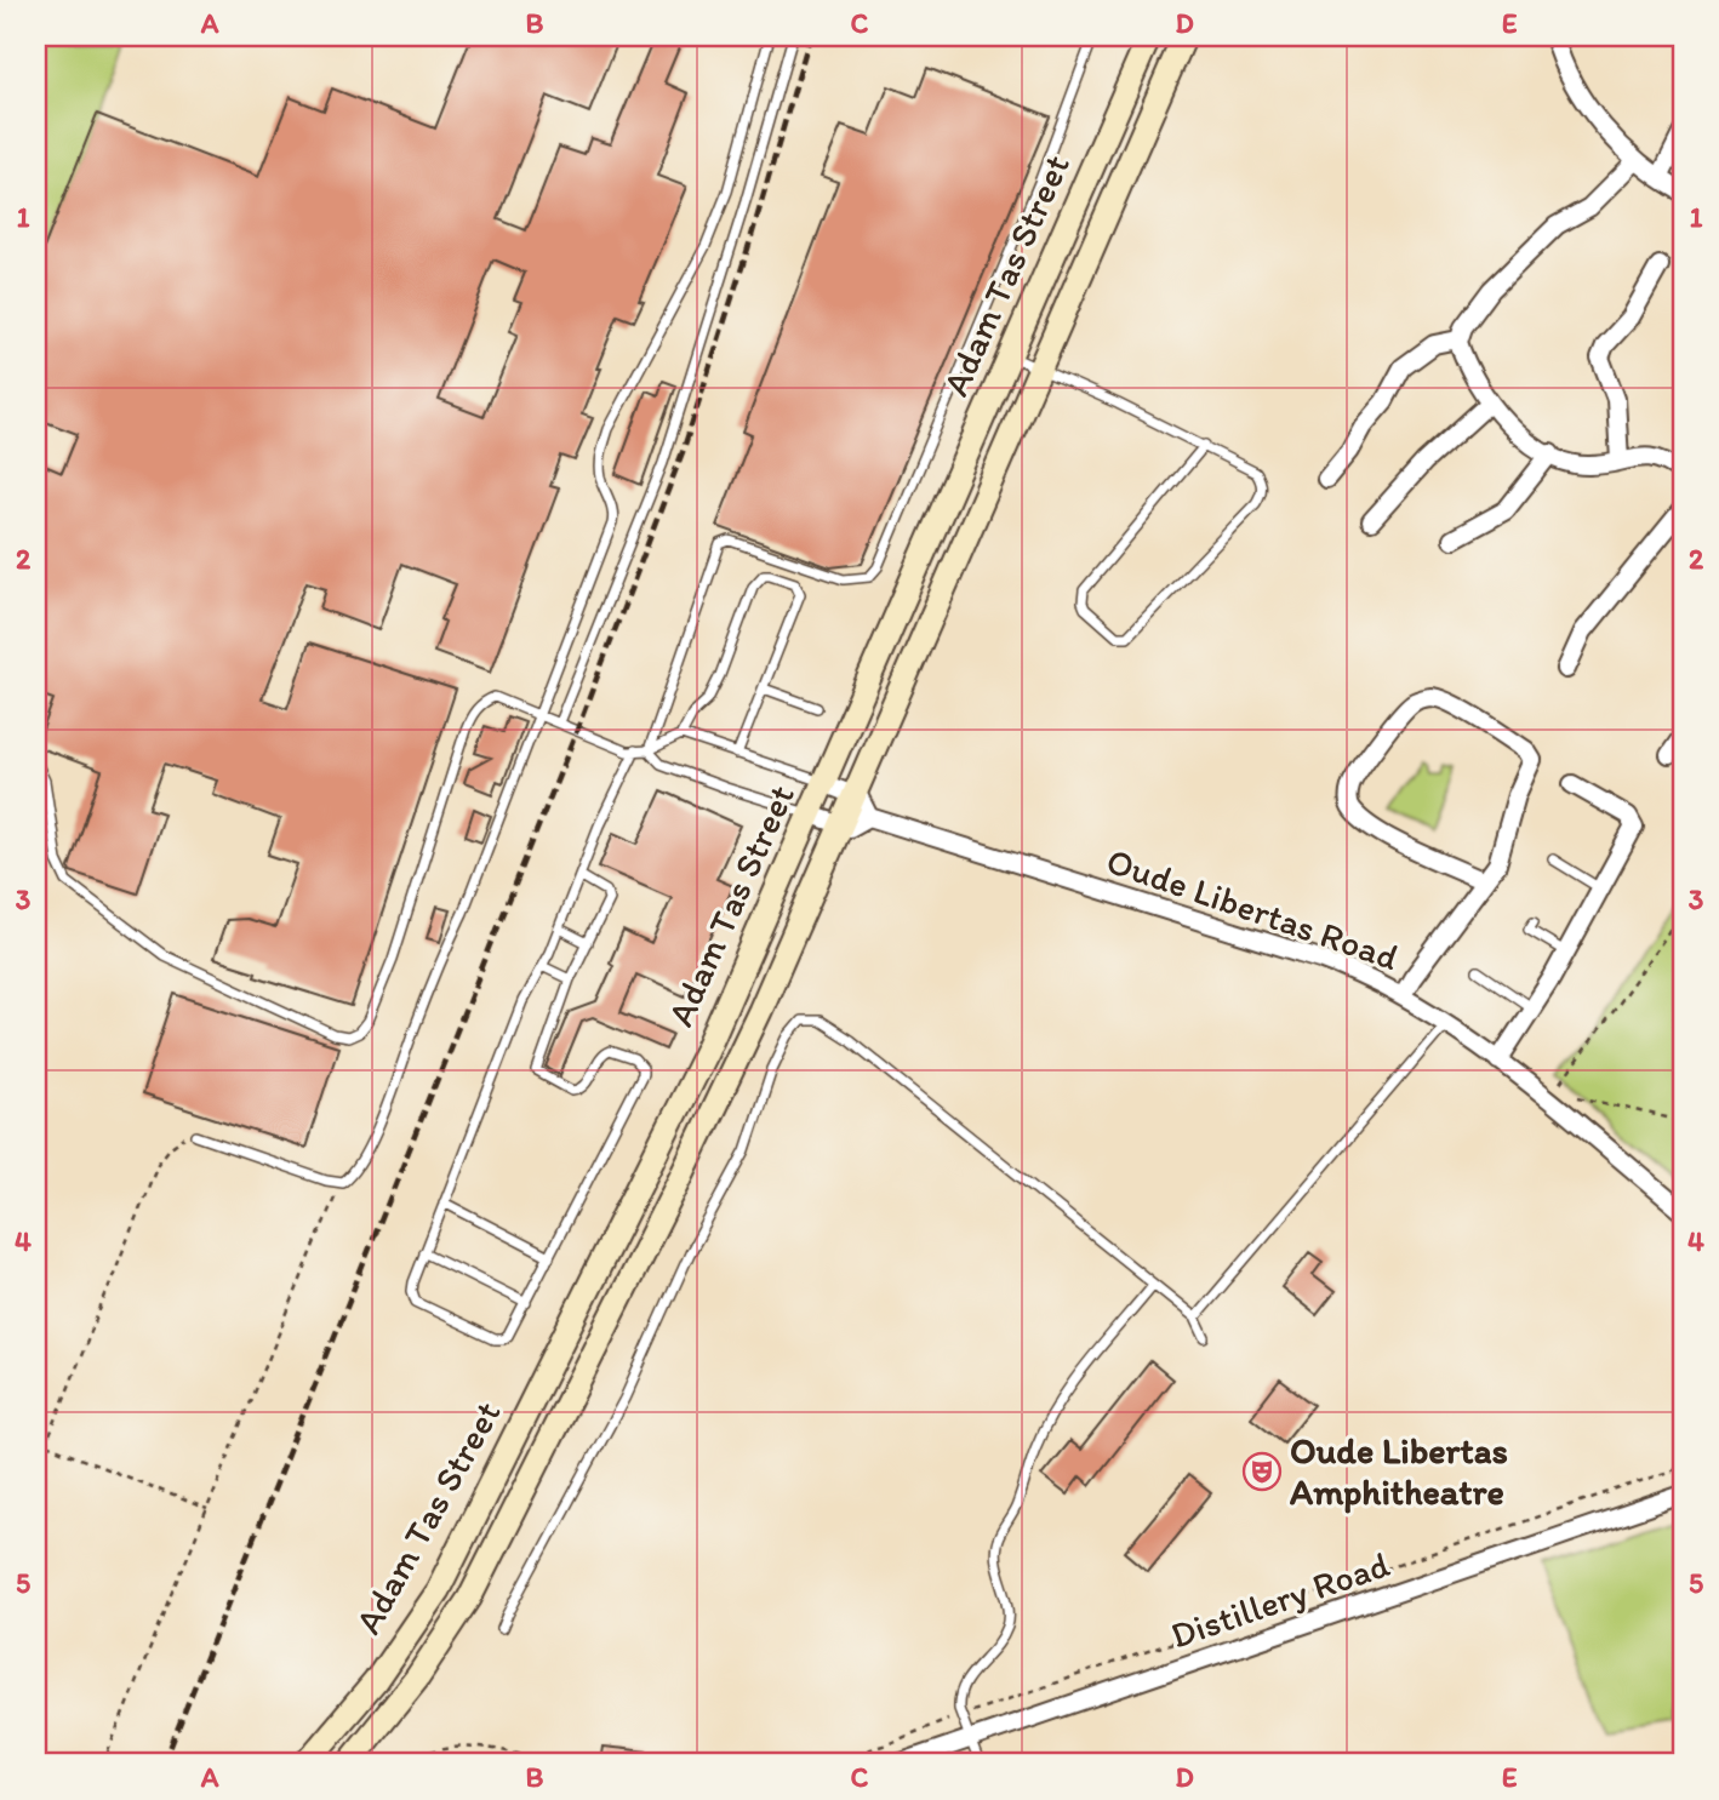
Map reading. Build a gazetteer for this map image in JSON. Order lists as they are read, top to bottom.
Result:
{
  "streets": {
    "main road": ["Adam Tas Street"],
    "street": ["Oude Libertas Road", "Distillery Road"]
  },
  "places": {
    "theatre": ["Oude Libertas Amphitheatre"]
  },
  "grid": {
    "columns": [
      "A",
      "B",
      "C",
      "D",
      "E"
    ],
    "rows": [
      "1",
      "2",
      "3",
      "4",
      "5"
    ]
  }
}
